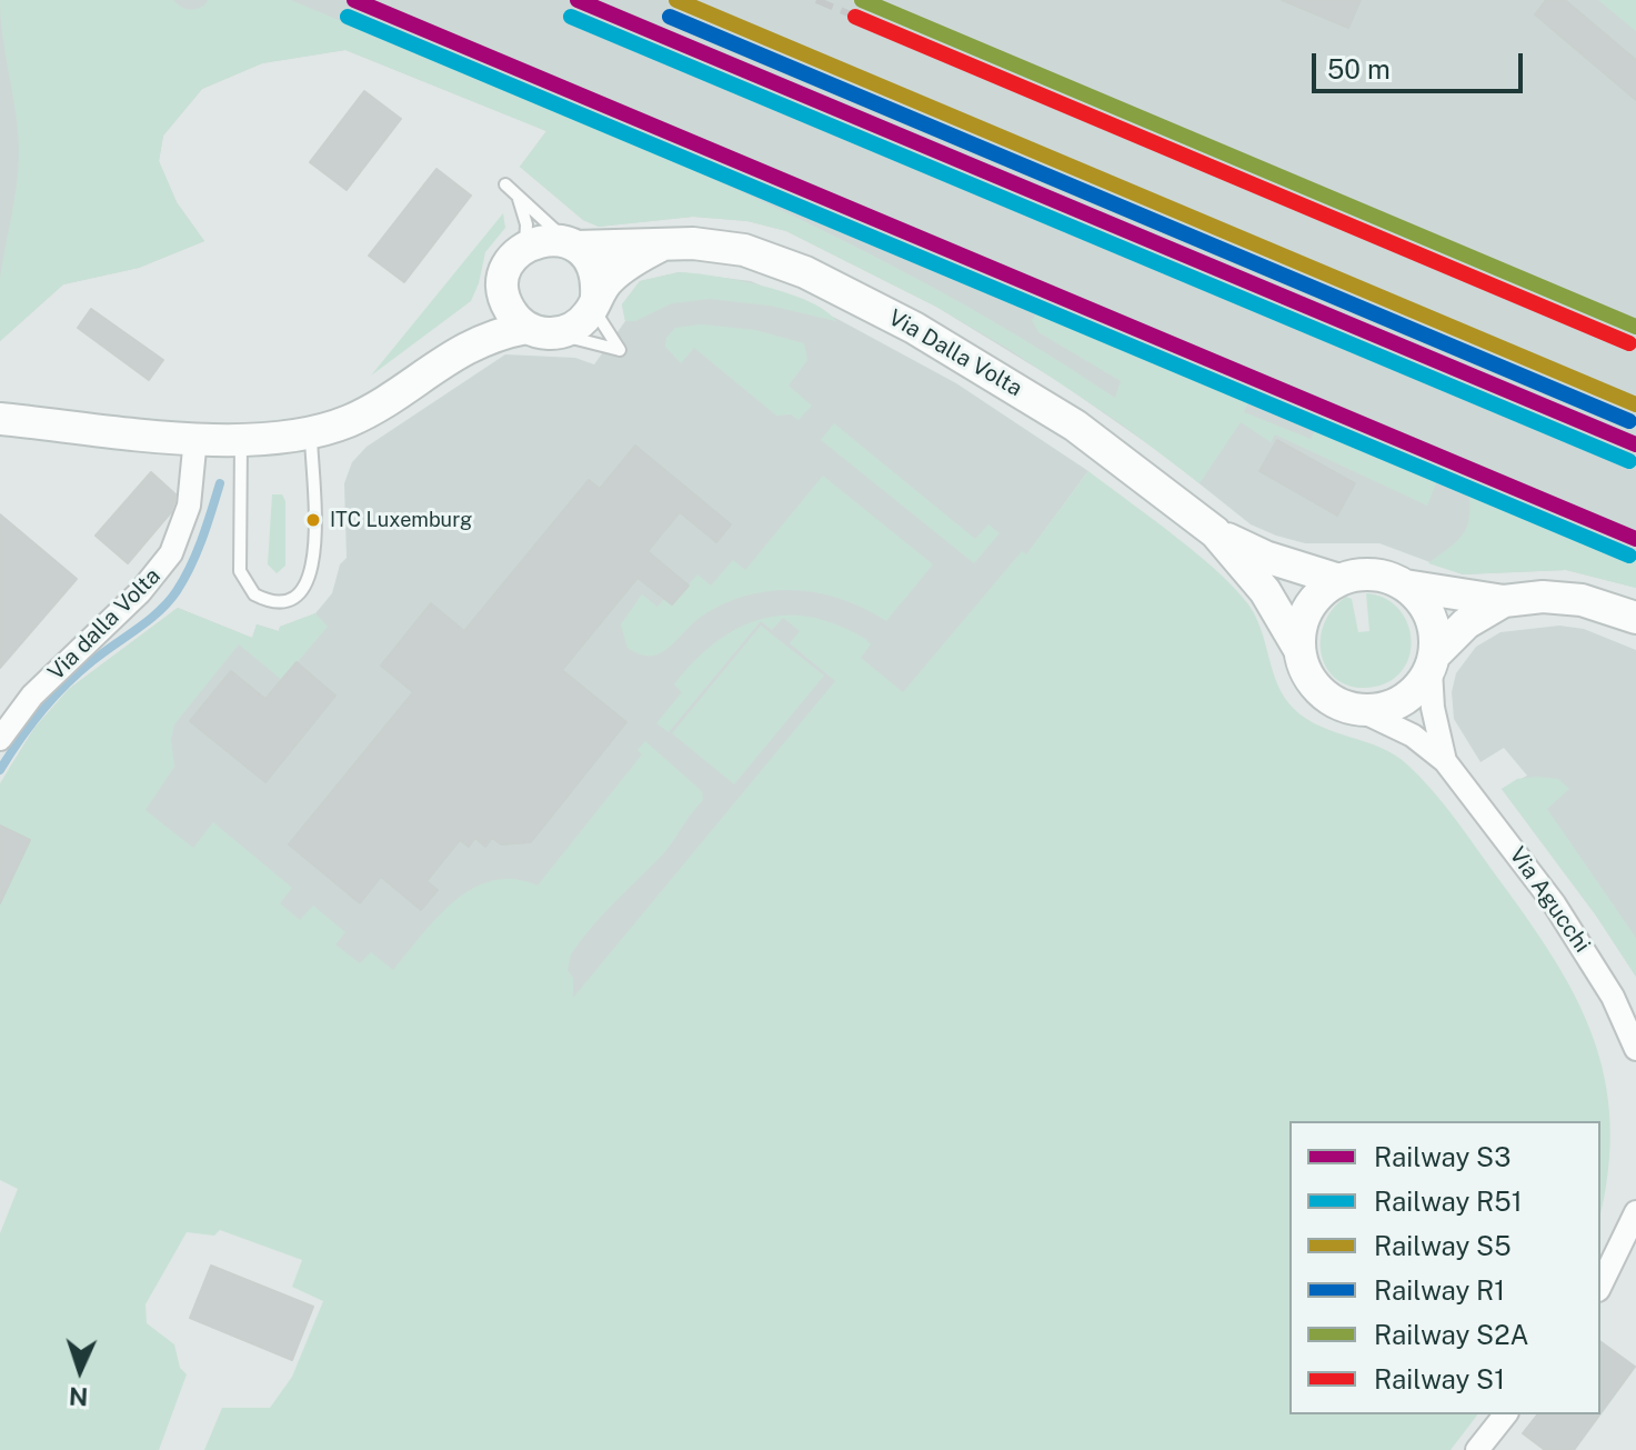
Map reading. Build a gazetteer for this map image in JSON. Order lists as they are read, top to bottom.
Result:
{
  "streets": {
    "street": ["Via Dalla Volta", "Via dalla Volta", "Via Agucchi"]
  },
  "crossings": [
    ["Via Dalla Volta", "Via Agucchi"]
  ],
  "places": ["ITC Luxemburg"],
  "lines": [
    "rail line S3",
    "rail line S5",
    "rail line S2A",
    "rail line R51",
    "rail line R1",
    "rail line S1"
  ],
  "legend": [
    "Railway S3",
    "Railway R51",
    "Railway S5",
    "Railway R1",
    "Railway S2A",
    "Railway S1"
  ],
  "scale_bar": "50 m",
  "north": "bottom"
}
